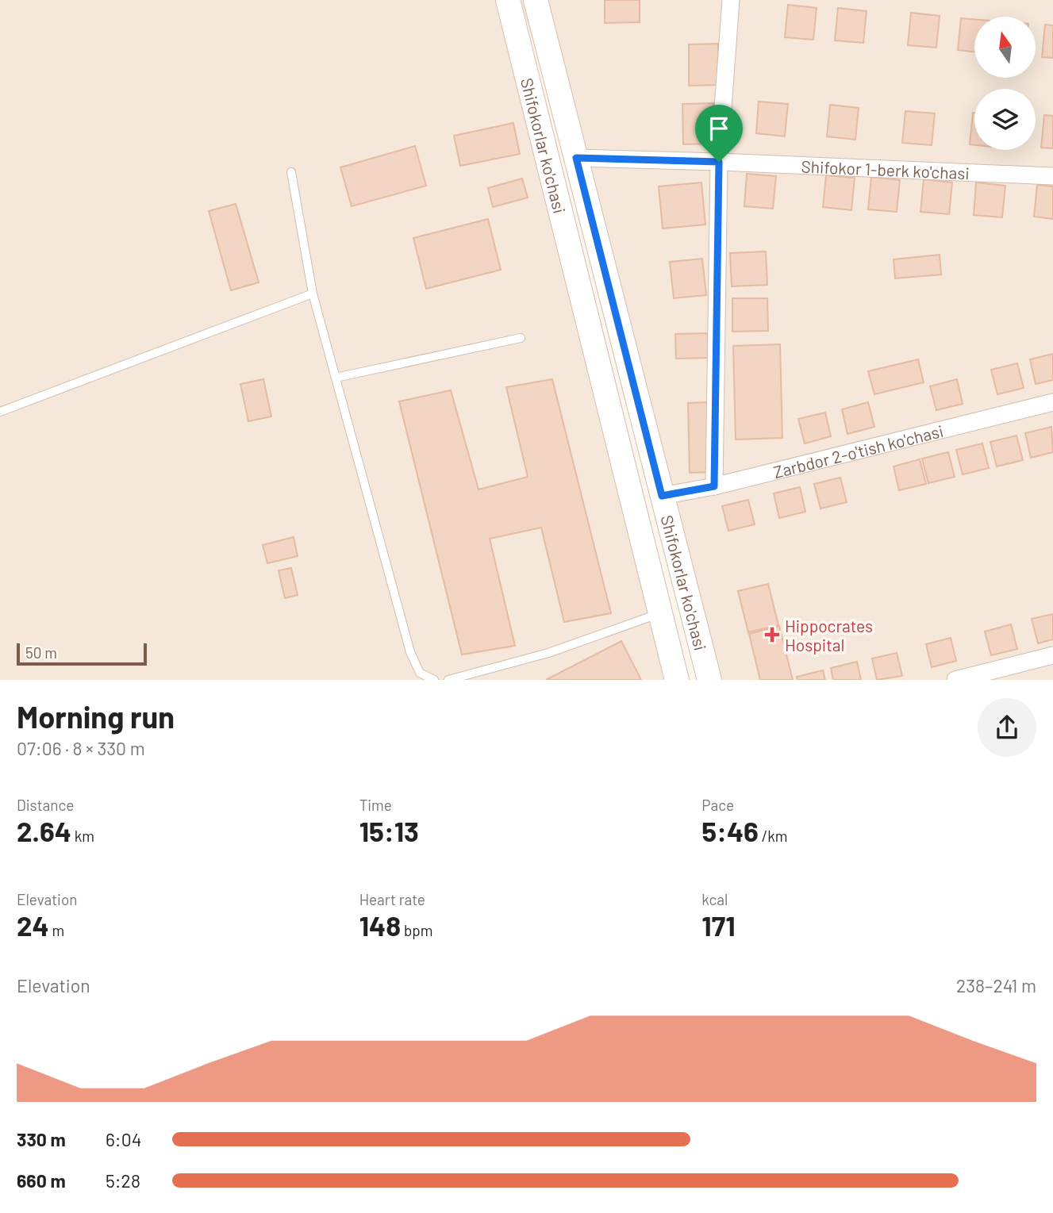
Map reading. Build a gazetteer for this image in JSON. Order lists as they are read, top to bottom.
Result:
{
  "streets": {
    "main road": ["Shifokorlar ko'chasi"],
    "street": ["Shifokor 1-berk ko'chasi", "Zarbdor 2-o'tish ko'chasi"]
  },
  "crossings": [
    ["Shifokorlar ko'chasi", "Shifokor 1-berk ko'chasi"],
    ["Shifokorlar ko'chasi", "Zarbdor 2-o'tish ko'chasi"]
  ],
  "places": {
    "health": ["Hippocrates Hospital"]
  },
  "scale_bar": "50 m",
  "north": "top",
  "page": {
    "scale": "50 m",
    "heading": ["Morning run", "07:06 · 8 × 330 m"],
    "stats": [
      ["Distance", "2.64 km"],
      ["Time", "15:13"],
      ["Pace", "5:46 /km"],
      ["Elevation", "24 m"],
      ["Heart rate", "148 bpm"],
      ["kcal", "171"]
    ],
    "chart": ["Elevation", "238–241 m"],
    "list": [
      {
        "name": "330 m",
        "note": "6:04"
      },
      {
        "name": "660 m",
        "note": "5:28"
      }
    ]
  }
}
